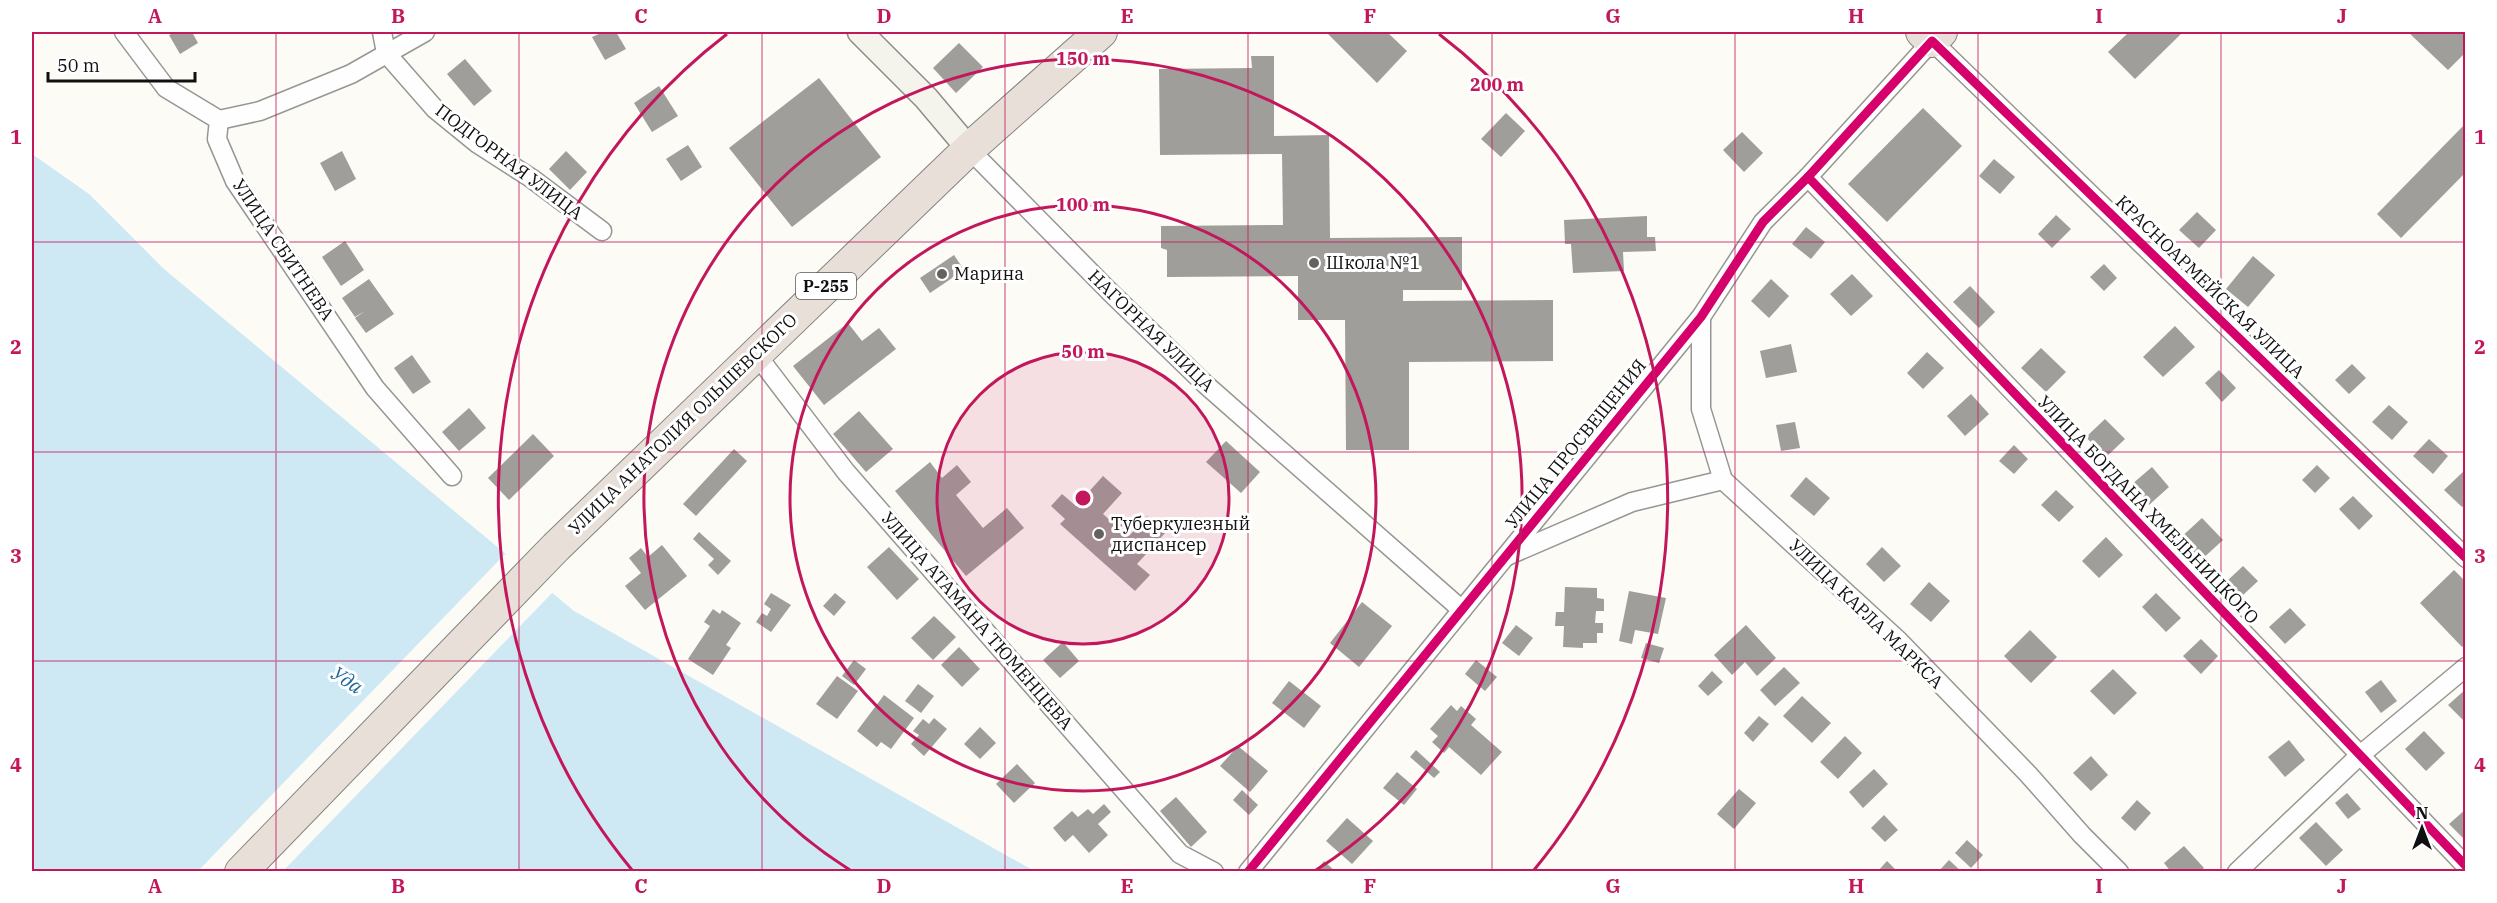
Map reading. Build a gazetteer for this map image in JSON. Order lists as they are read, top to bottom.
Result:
{
  "streets": {
    "highway": ["Р-255", "УЛИЦА АНАТОЛИЯ ОЛЬШЕВСКОГО"],
    "street": [
      "ПОДГОРНАЯ УЛИЦА",
      "УЛИЦА СБИТНЕВА",
      "КРАСНОАРМЕЙСКАЯ УЛИЦА",
      "НАГОРНАЯ УЛИЦА",
      "УЛИЦА ПРОСВЕЩЕНИЯ",
      "УЛИЦА БОГДАНА ХМЕЛЬНИЦКОГО",
      "УЛИЦА КАРЛА МАРКСА",
      "УЛИЦА АТАМАНА ТЮМЕНЦЕВА"
    ]
  },
  "crossings": [
    ["КРАСНОАРМЕЙСКАЯ УЛИЦА", "УЛИЦА ПРОСВЕЩЕНИЯ"],
    ["НАГОРНАЯ УЛИЦА", "УЛИЦА АНАТОЛИЯ ОЛЬШЕВСКОГО"],
    ["НАГОРНАЯ УЛИЦА", "УЛИЦА ПРОСВЕЩЕНИЯ"],
    ["УЛИЦА АНАТОЛИЯ ОЛЬШЕВСКОГО", "УЛИЦА АТАМАНА ТЮМЕНЦЕВА"],
    ["УЛИЦА ПРОСВЕЩЕНИЯ", "УЛИЦА БОГДАНА ХМЕЛЬНИЦКОГО"],
    ["УЛИЦА ПРОСВЕЩЕНИЯ", "УЛИЦА КАРЛА МАРКСА"]
  ],
  "water": ["Уда"],
  "places": ["Школа №1", "Марина", "Туберкулезный диспансер"],
  "scale_bar": "50 m",
  "north": "top",
  "grid": {
    "columns": [
      "A",
      "B",
      "C",
      "D",
      "E",
      "F",
      "G",
      "H",
      "I",
      "J"
    ],
    "rows": [
      "1",
      "2",
      "3",
      "4"
    ]
  },
  "rings": [
    "150 m",
    "200 m",
    "100 m",
    "50 m"
  ]
}
